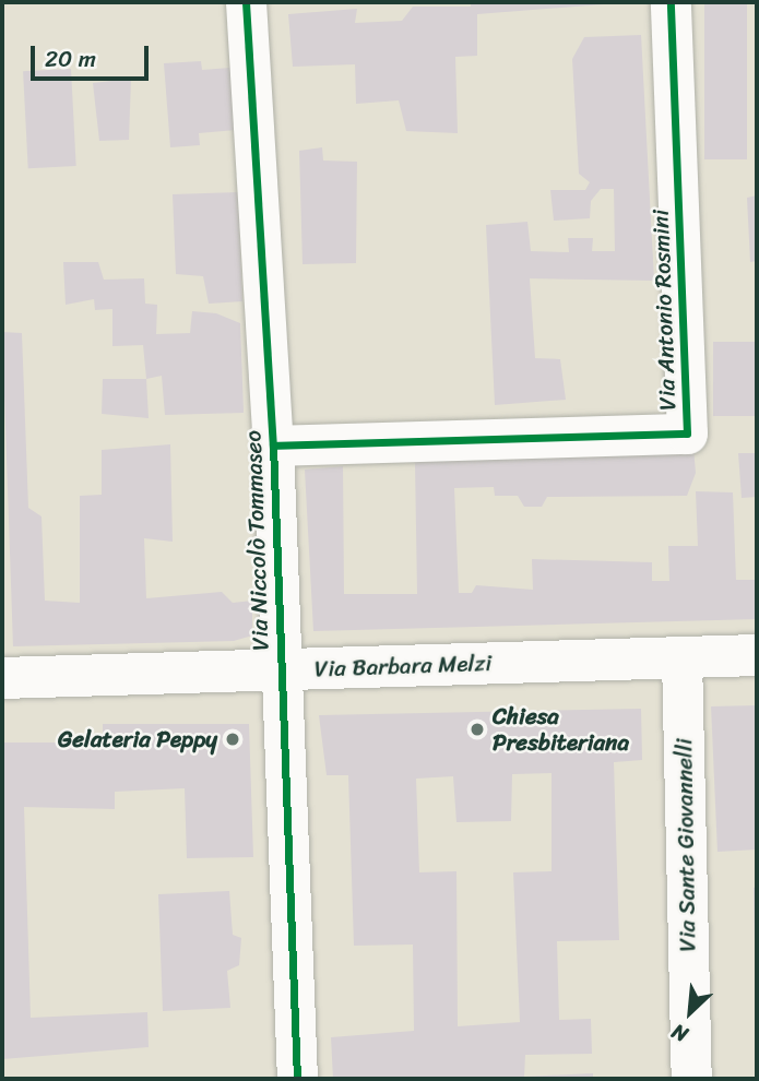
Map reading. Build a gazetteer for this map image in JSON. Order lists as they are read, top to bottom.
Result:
{
  "streets": {
    "street": [
      "Via Antonio Rosmini",
      "Via Niccolò Tommaseo",
      "Via Barbara Melzi",
      "Via Sante Giovannelli"
    ]
  },
  "crossings": [
    ["Via Antonio Rosmini", "Via Niccolò Tommaseo"],
    ["Via Niccolò Tommaseo", "Via Barbara Melzi"],
    ["Via Barbara Melzi", "Via Sante Giovannelli"]
  ],
  "places": ["Chiesa Presbiteriana", "Gelateria Peppy"],
  "scale_bar": "20 m",
  "north": "bottom left"
}
